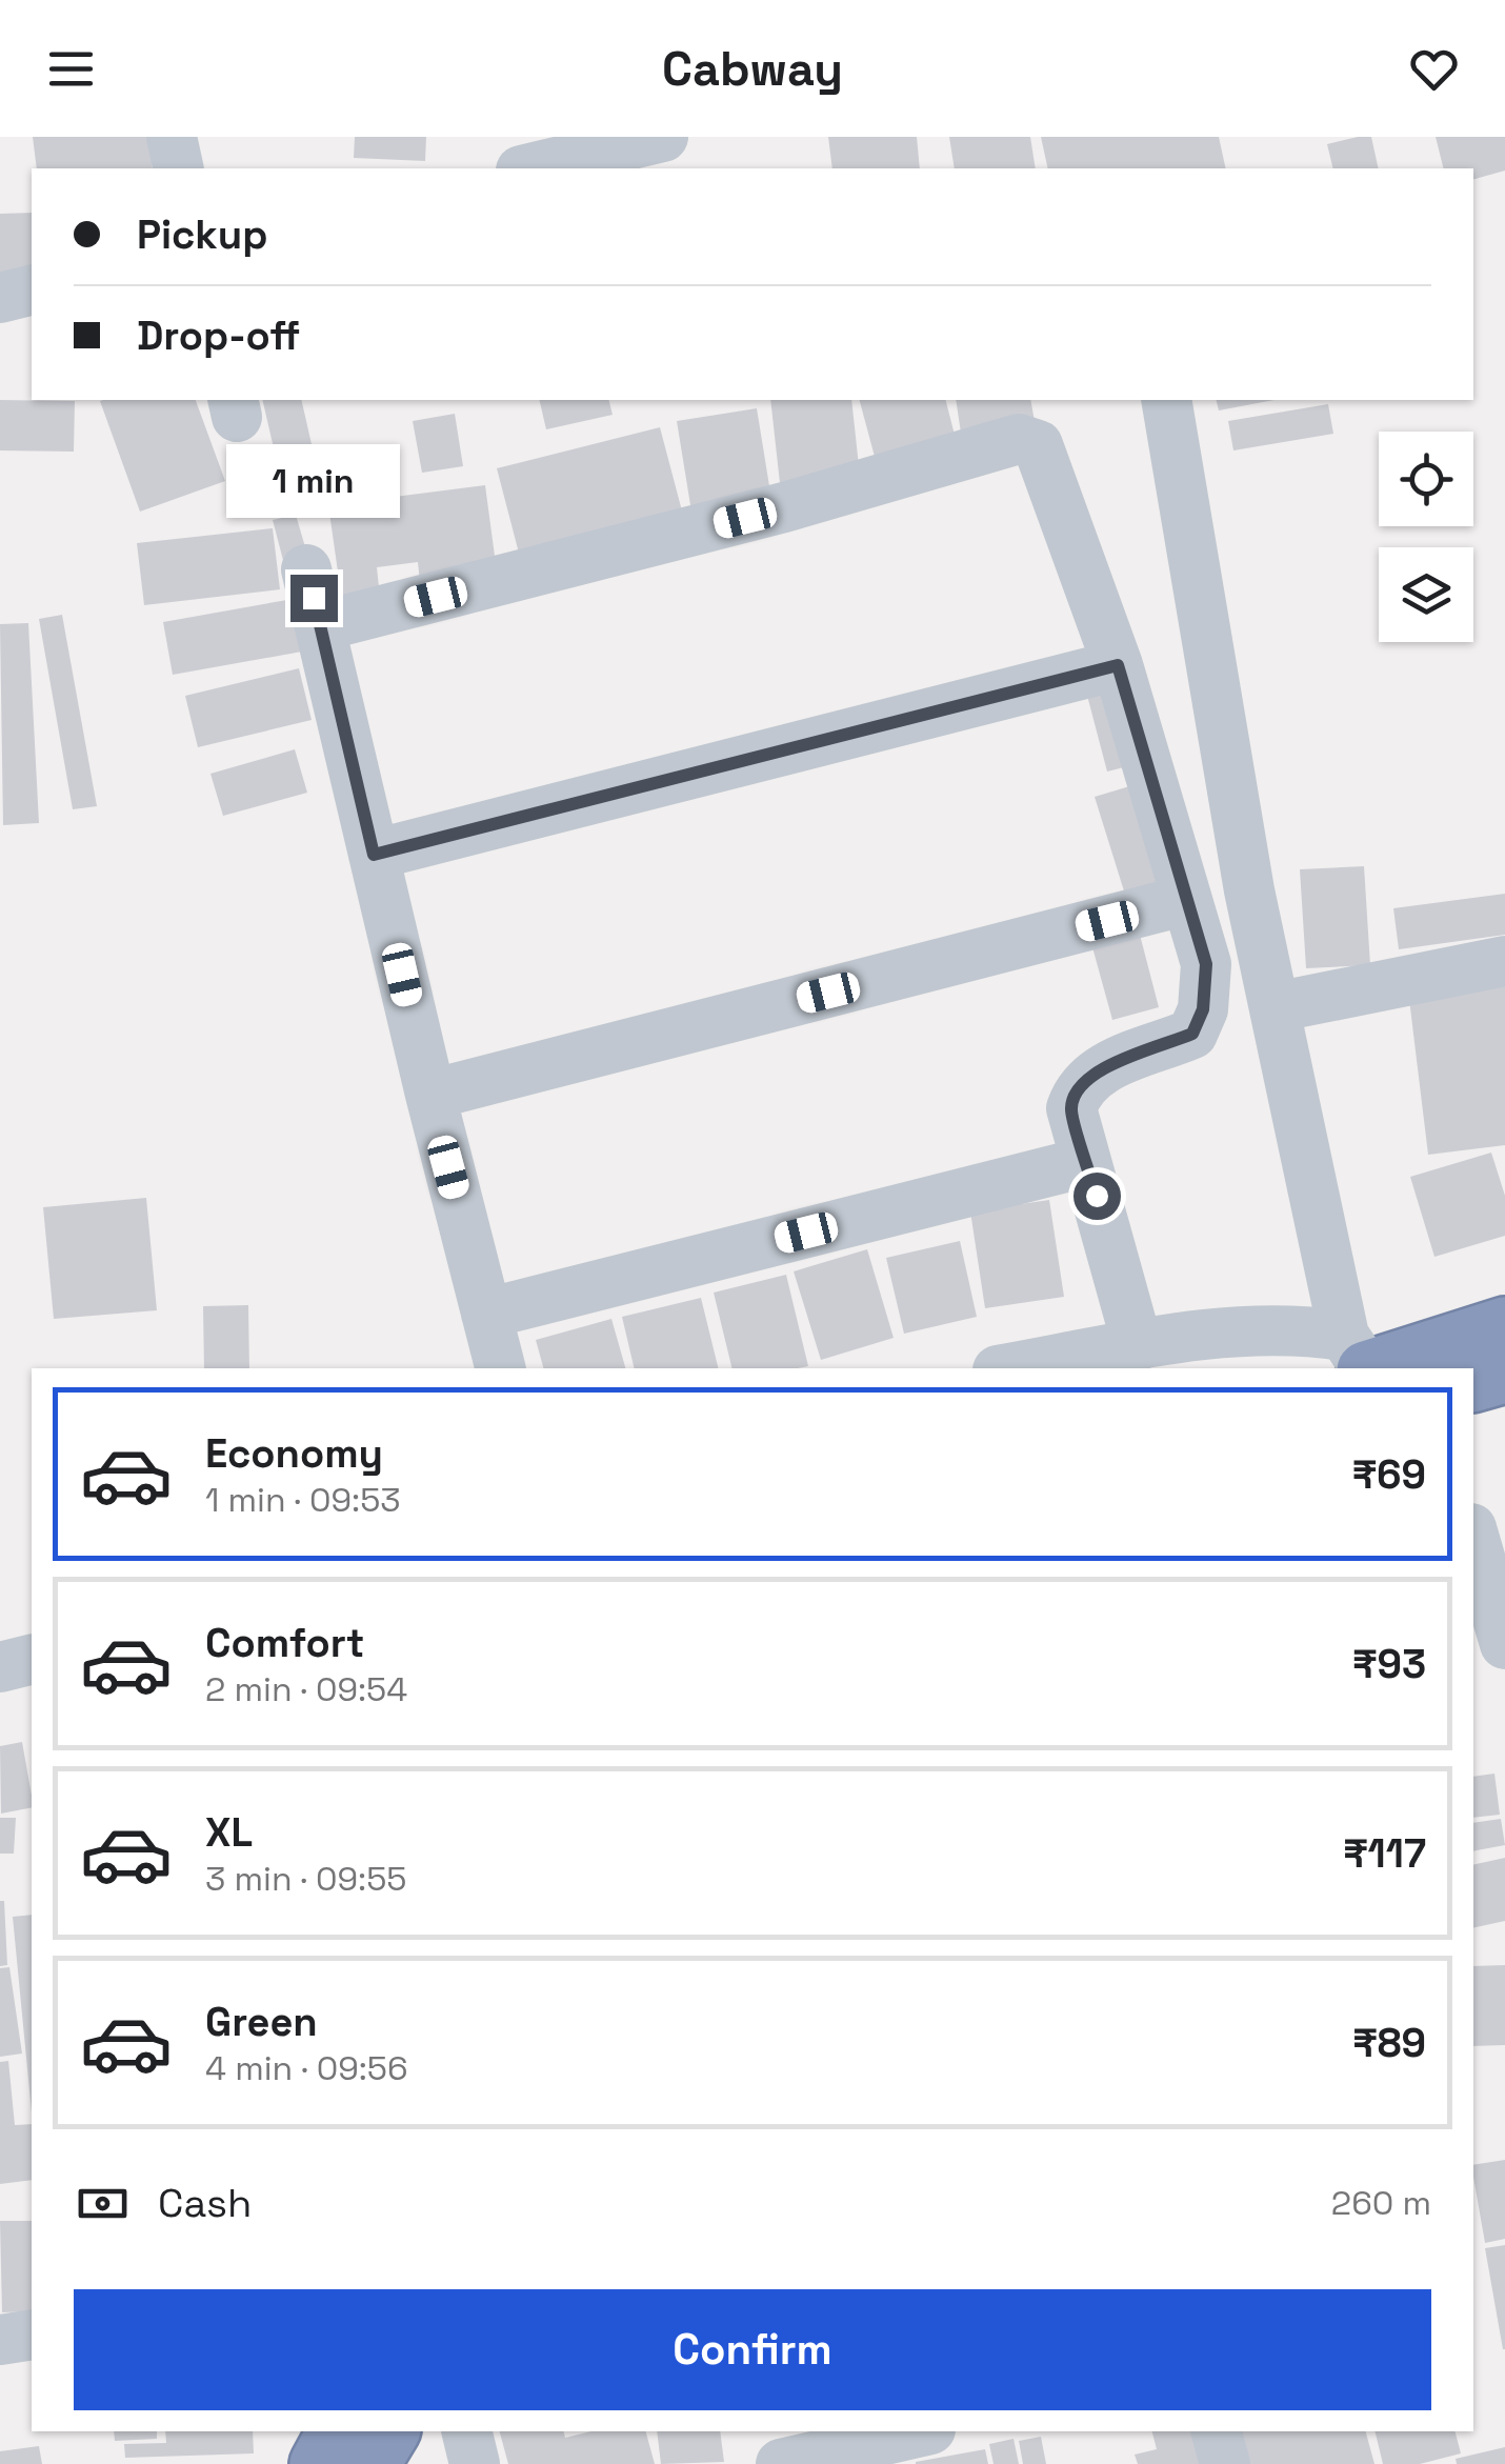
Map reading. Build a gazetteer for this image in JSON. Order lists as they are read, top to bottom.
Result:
{
  "page": {
    "header": "Cabway",
    "banner": ["Pickup", "Drop-off"],
    "bubble": "1 min",
    "list": [
      {
        "name": "Economy",
        "note": "1 min · 09:53",
        "value": "₹69"
      },
      {
        "name": "Comfort",
        "note": "2 min · 09:54",
        "value": "₹93"
      },
      {
        "name": "XL",
        "note": "3 min · 09:55",
        "value": "₹117"
      },
      {
        "name": "Green",
        "note": "4 min · 09:56",
        "value": "₹89"
      }
    ],
    "pay": ["Cash", "260 m"],
    "buttons": "Confirm"
  }
}
